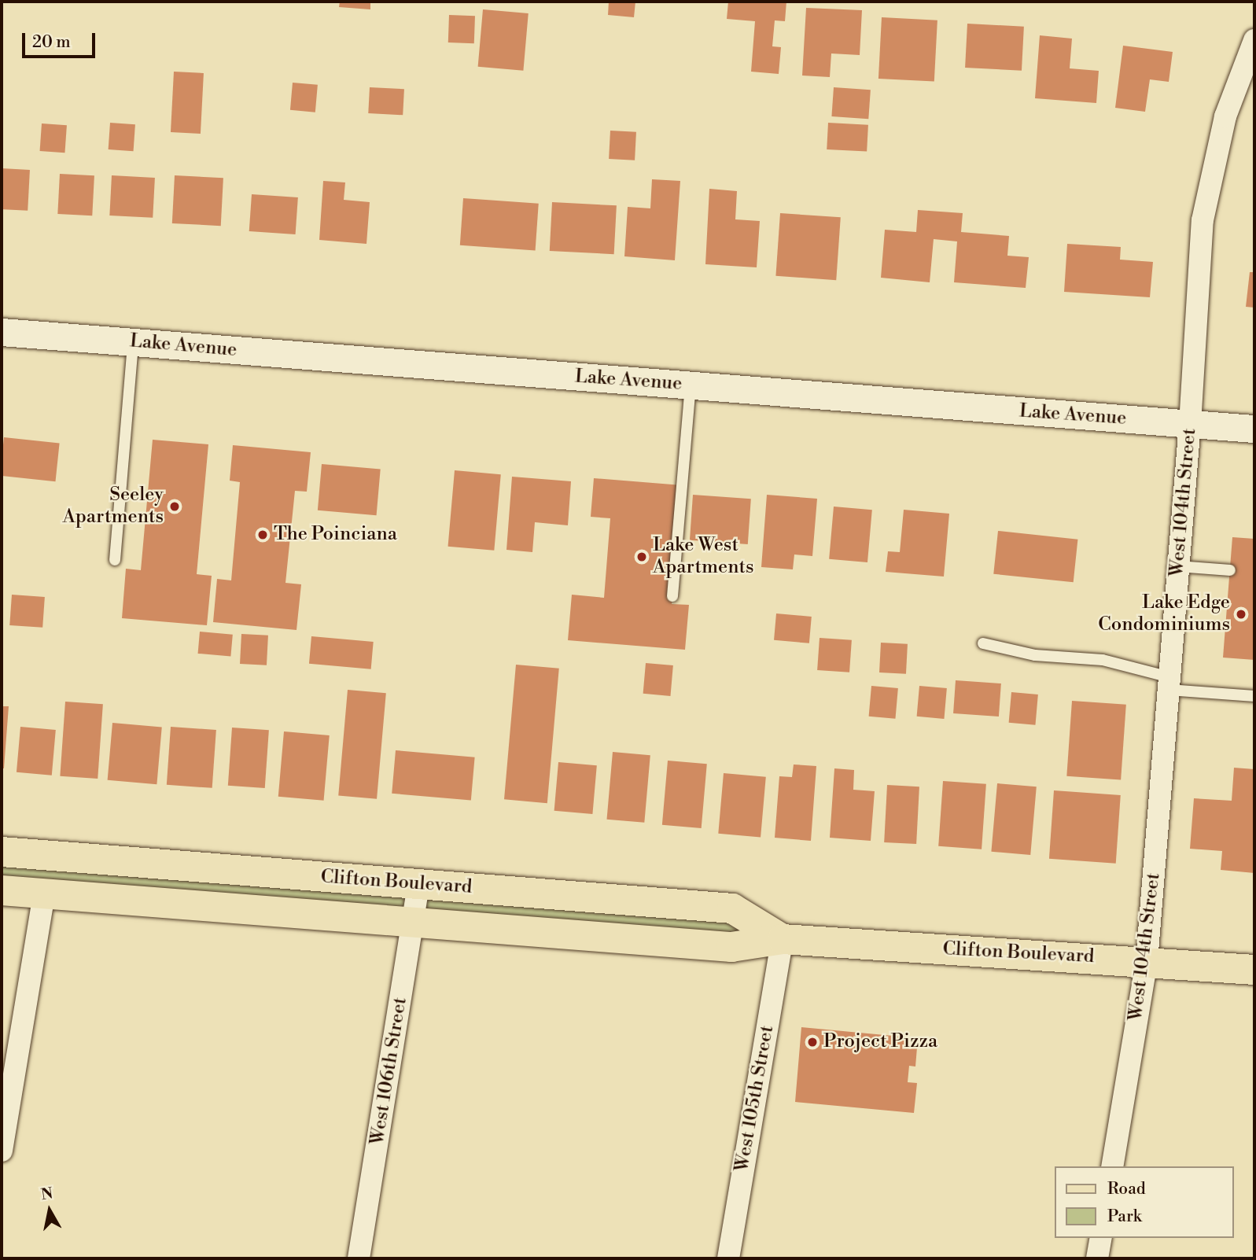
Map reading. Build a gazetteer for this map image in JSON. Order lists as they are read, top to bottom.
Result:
{
  "streets": {
    "main road": ["Clifton Boulevard"],
    "street": [
      "Lake Avenue",
      "West 104th Street",
      "West 106th Street",
      "West 105th Street"
    ]
  },
  "crossings": [
    ["Lake Avenue", "West 104th Street"],
    ["West 104th Street", "Clifton Boulevard"],
    ["Clifton Boulevard", "West 106th Street"],
    ["Clifton Boulevard", "West 105th Street"]
  ],
  "places": [
    "Seeley Apartments",
    "The Poinciana",
    "Lake West Apartments",
    "Lake Edge Condominiums",
    "Project Pizza"
  ],
  "legend": ["Road", "Park"],
  "scale_bar": "20 m",
  "north": "top"
}
